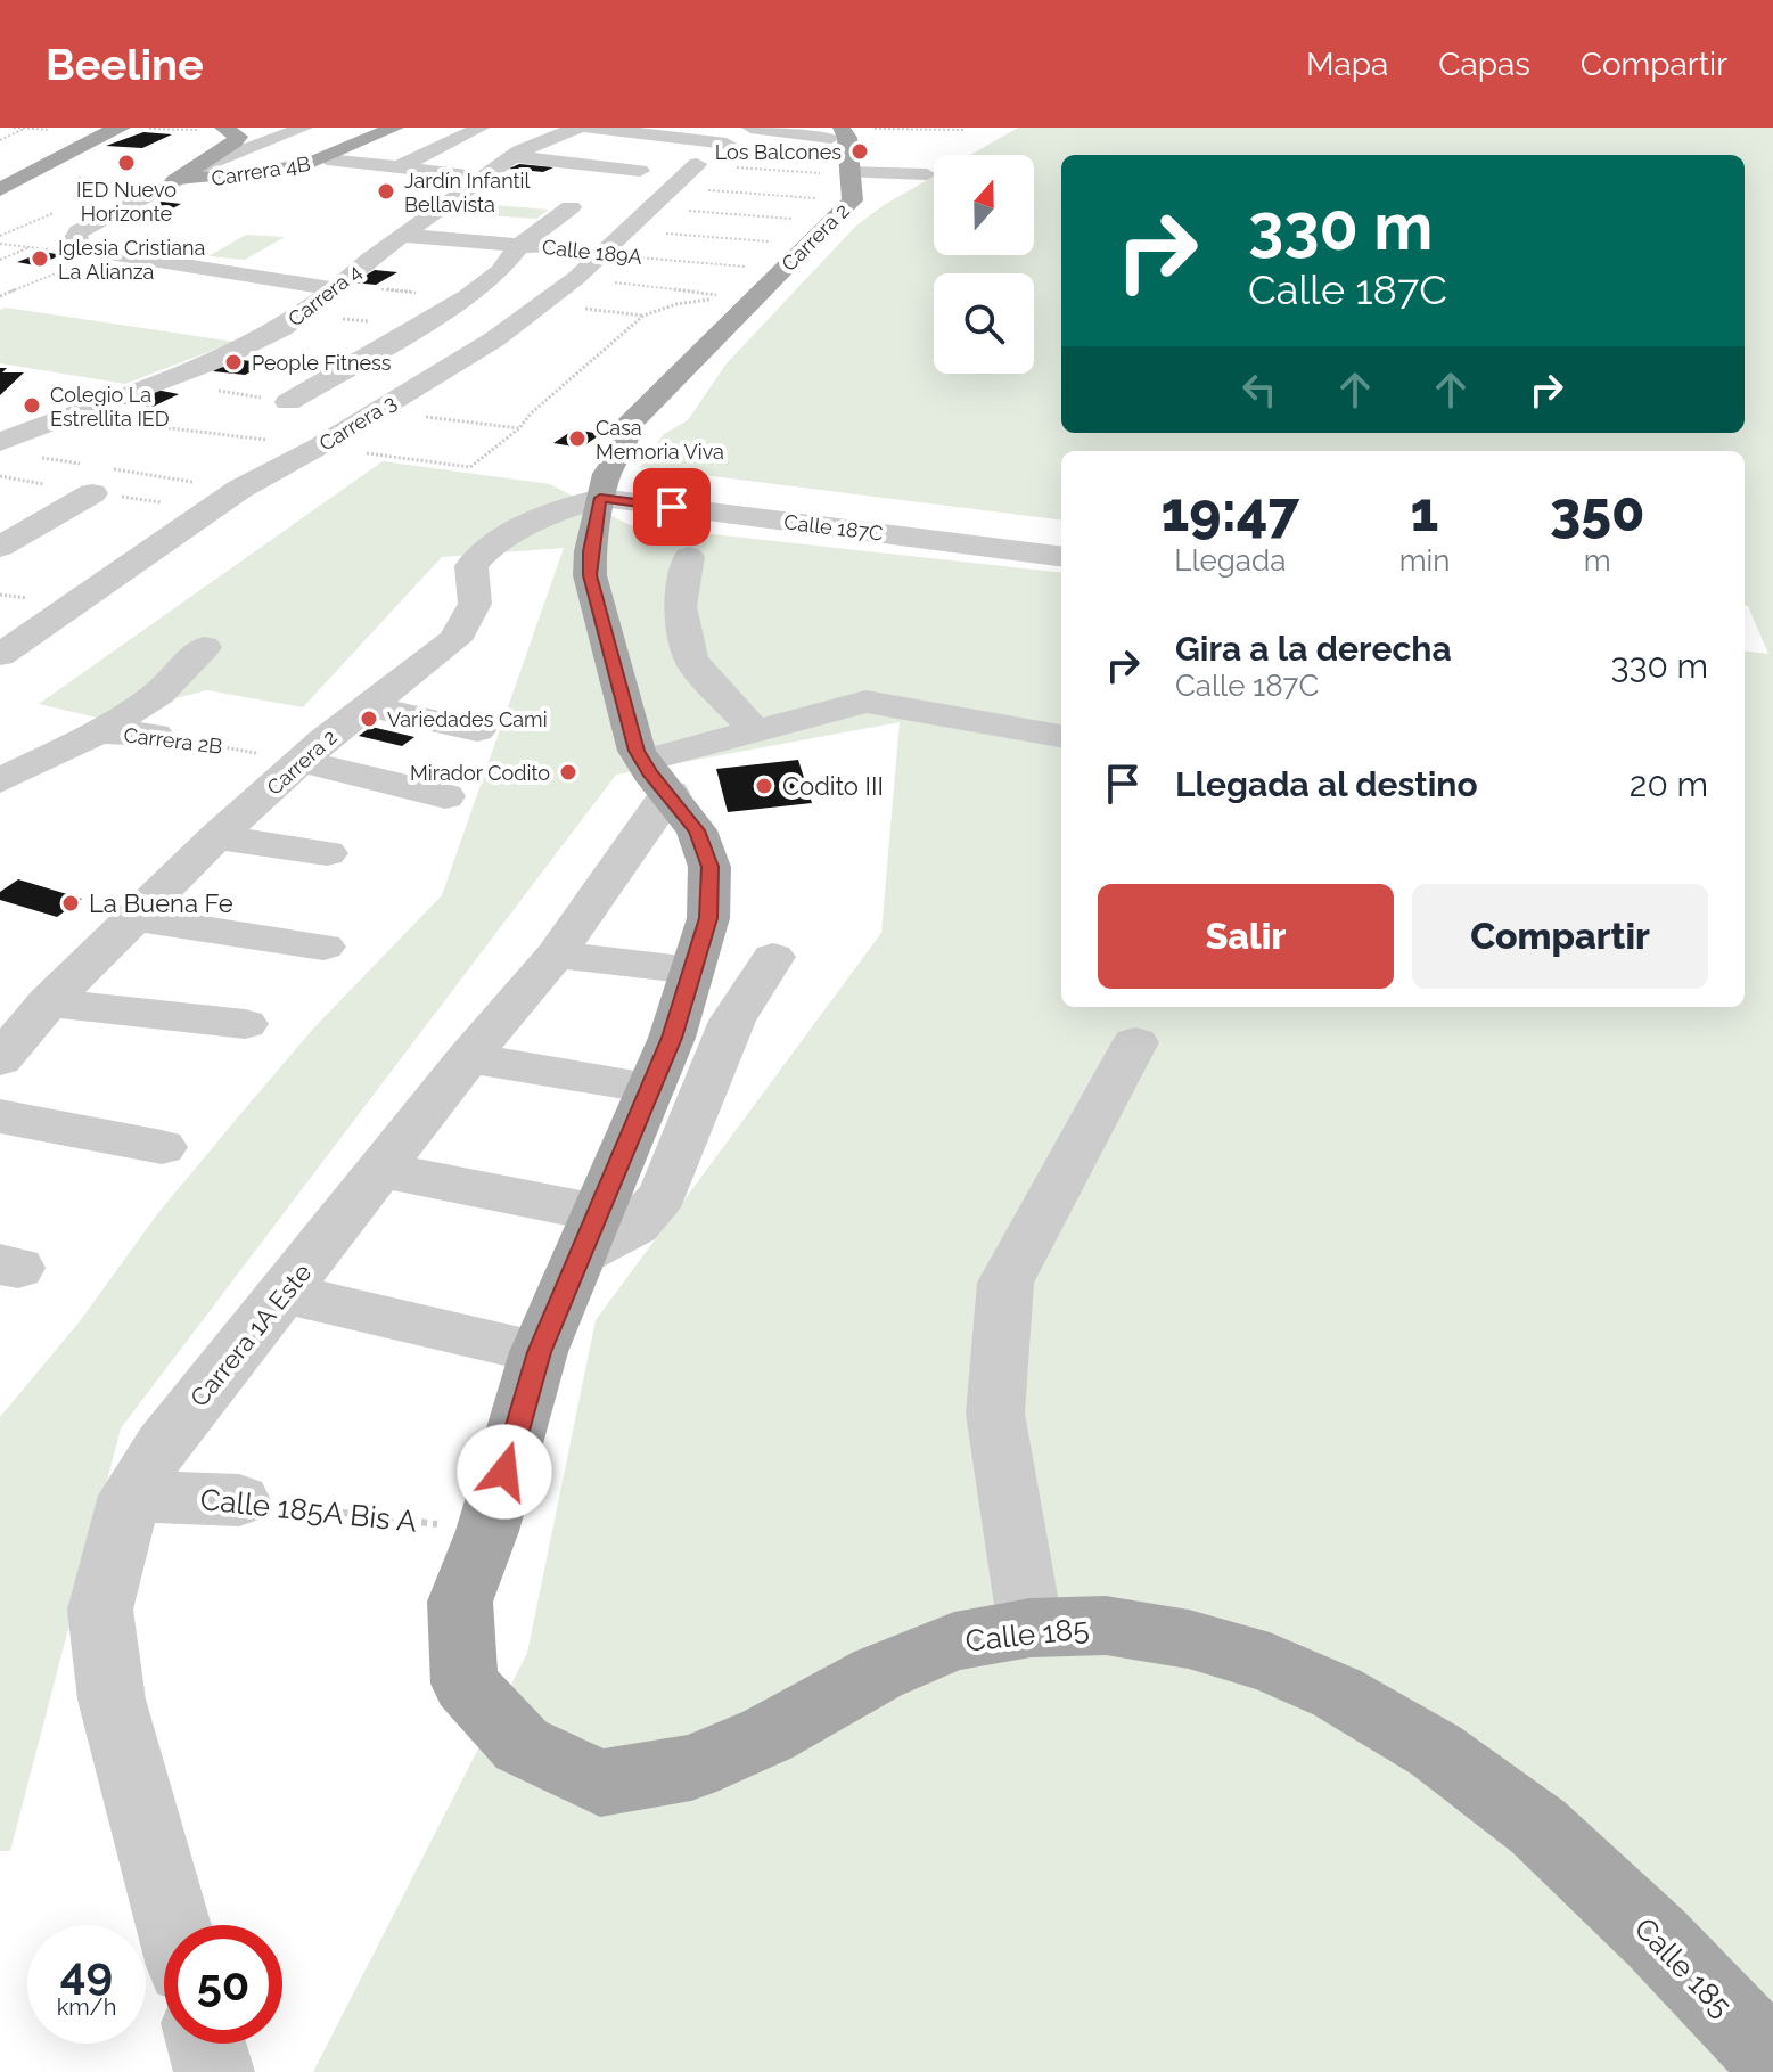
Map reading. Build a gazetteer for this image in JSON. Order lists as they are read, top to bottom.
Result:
{
  "streets": {
    "main road": ["Carrera 4B", "Carrera 2", "Calle 185"],
    "street": [
      "Calle 189A",
      "Carrera 4",
      "Carrera 3",
      "Calle 187C",
      "Carrera 2B",
      "Carrera 1A Este",
      "Calle 185A Bis A"
    ]
  },
  "crossings": [
    ["Carrera 2", "Calle 189A"],
    ["Carrera 2", "Calle 187C"],
    ["Carrera 2", "Carrera 2B"],
    ["Carrera 2", "Carrera 1A Este"],
    ["Carrera 2", "Calle 185"],
    ["Calle 189A", "Carrera 4"],
    ["Calle 189A", "Carrera 3"],
    ["Carrera 1A Este", "Calle 185A Bis A"],
    ["Calle 185A Bis A", "Calle 185"]
  ],
  "places": [
    "Los Balcones",
    "IED Nuevo Horizonte",
    "Jardín Infantil Bellavista",
    "Iglesia Cristiana La Alianza",
    "People Fitness",
    "Colegio La Estrellita IED",
    "Casa Memoria Viva",
    "Variedades Cami",
    "Mirador Codito",
    "Codito III",
    "La Buena Fe"
  ],
  "north": "top",
  "page": {
    "header": "Beeline",
    "nav": ["Mapa", "Capas", "Compartir"],
    "turn": ["330 m", "Calle 187C"],
    "eta": [
      "19:47",
      "Llegada",
      "1",
      "min",
      "350",
      "m"
    ],
    "list": [
      {
        "name": "Gira a la derecha",
        "note": "Calle 187C",
        "value": "330 m"
      },
      {
        "name": "Llegada al destino",
        "value": "20 m"
      }
    ],
    "buttons": ["Salir", "Compartir"],
    "speed": "49 km/h",
    "limit": "50"
  }
}
